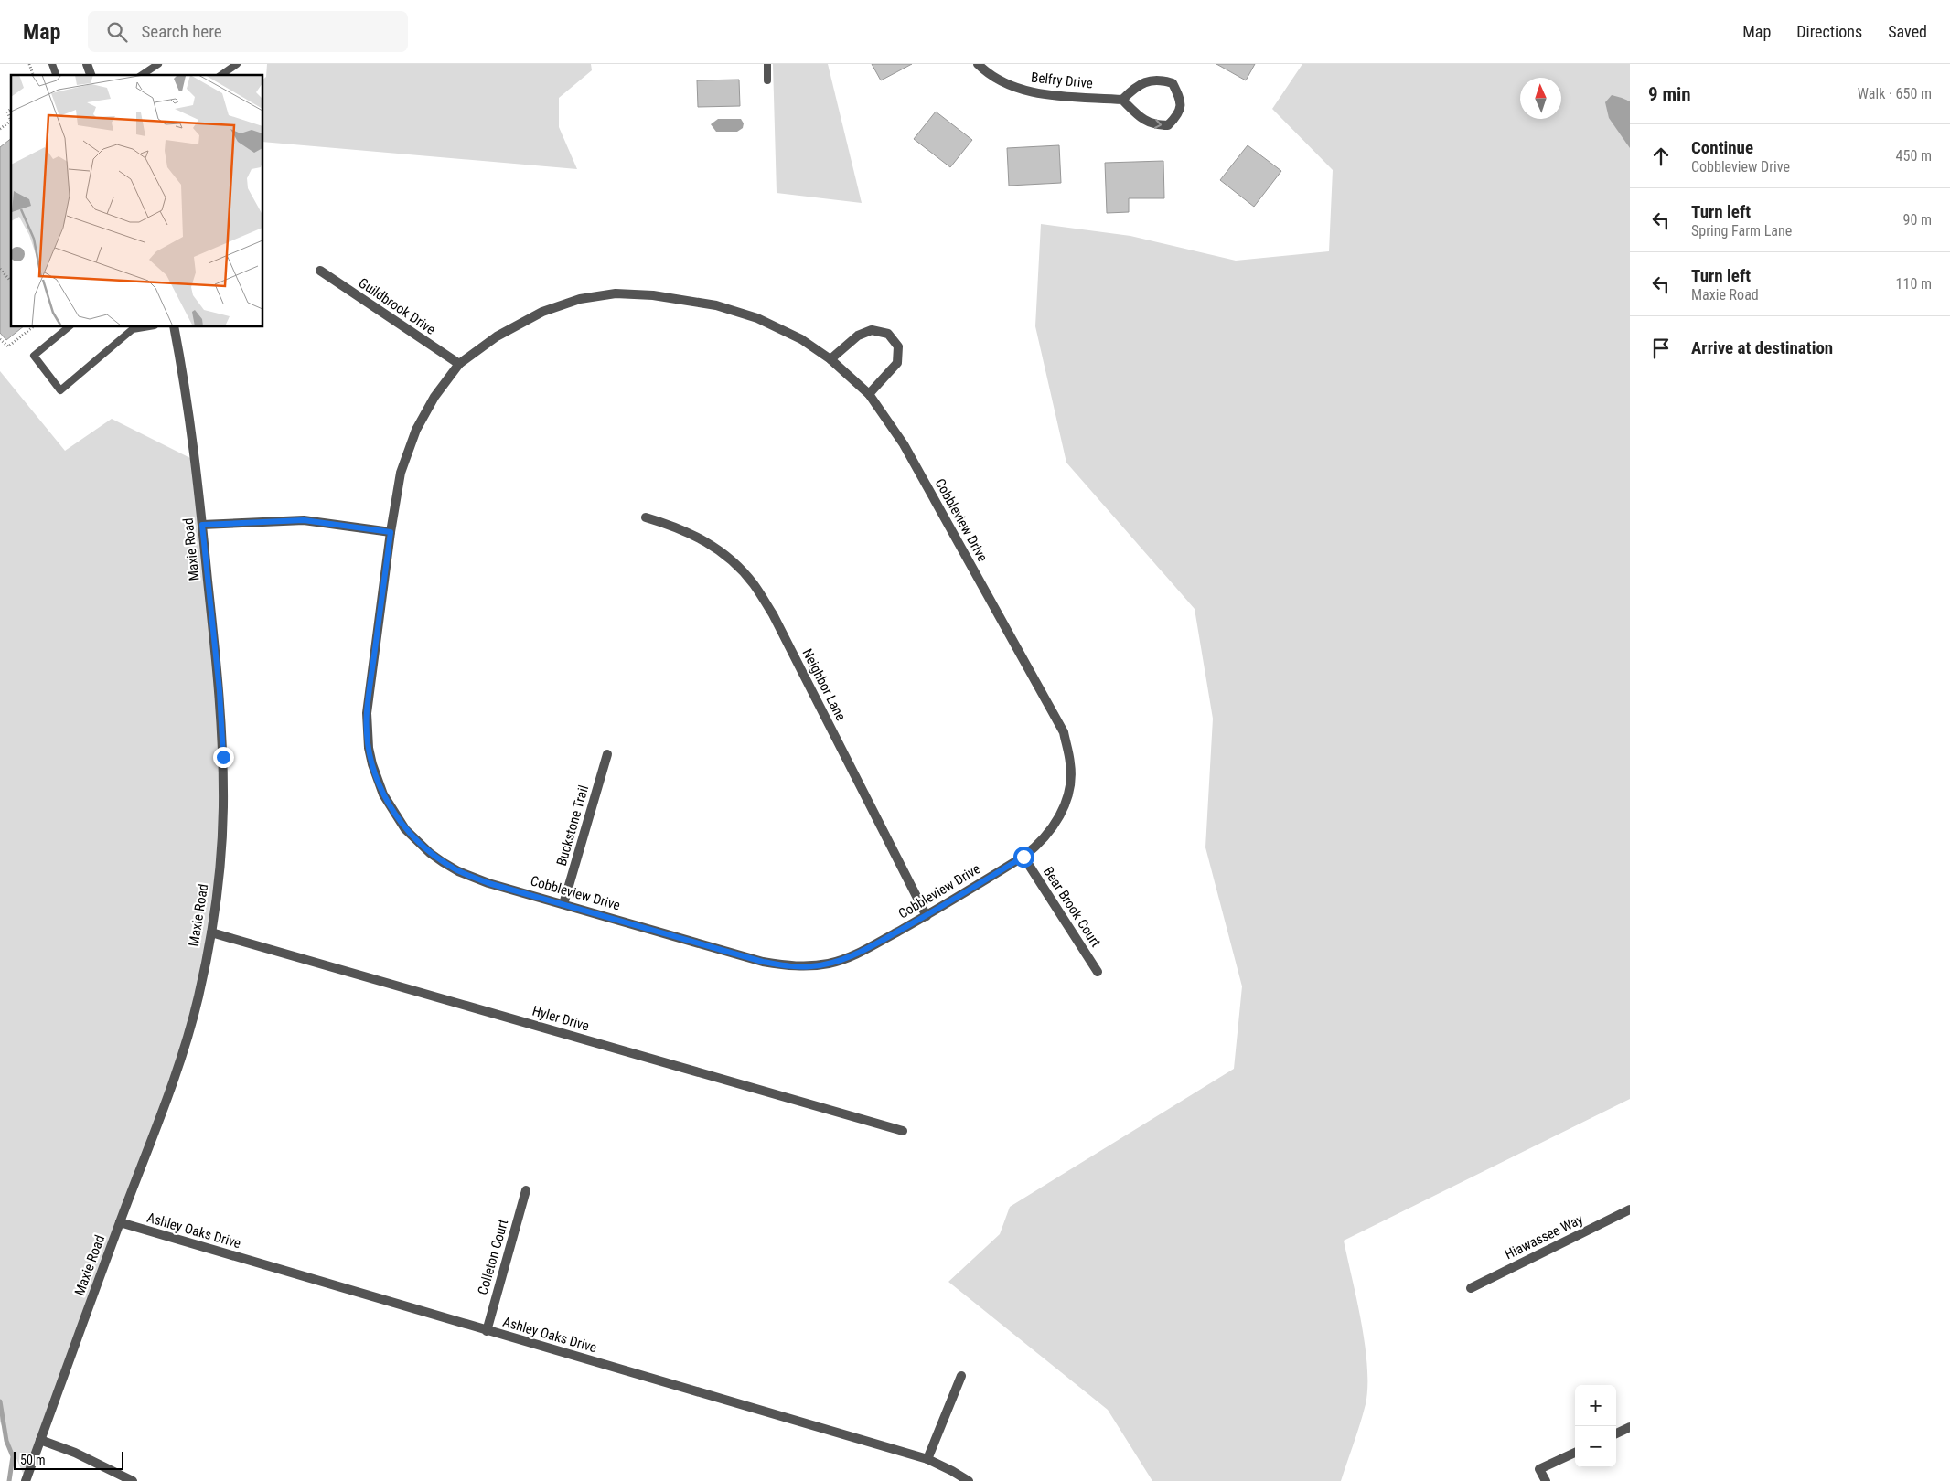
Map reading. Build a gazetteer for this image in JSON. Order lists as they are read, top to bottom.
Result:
{
  "streets": {
    "street": [
      "Belfry Drive",
      "Guildbrook Drive",
      "Cobbleview Drive",
      "Maxie Road",
      "Neighbor Lane",
      "Buckstone Trail",
      "Bear Brook Court",
      "Hyler Drive",
      "Ashley Oaks Drive",
      "Hiawassee Way",
      "Colleton Court"
    ]
  },
  "crossings": [
    ["Guildbrook Drive", "Cobbleview Drive"],
    ["Cobbleview Drive", "Neighbor Lane"],
    ["Cobbleview Drive", "Buckstone Trail"],
    ["Cobbleview Drive", "Bear Brook Court"],
    ["Maxie Road", "Hyler Drive"],
    ["Maxie Road", "Ashley Oaks Drive"],
    ["Ashley Oaks Drive", "Colleton Court"]
  ],
  "scale_bar": "50 m",
  "north": "top",
  "page": {
    "header": "Map",
    "search": "Search here",
    "nav": ["Map", "Directions", "Saved"],
    "heading": ["9 min", "Walk · 650 m"],
    "list": [
      ["Continue", "Cobbleview Drive", "450 m"],
      ["Turn left", "Spring Farm Lane", "90 m"],
      ["Turn left", "Maxie Road", "110 m"],
      "Arrive at destination"
    ],
    "map_buttons": ["+", "−"],
    "scale": "50 m"
  }
}
